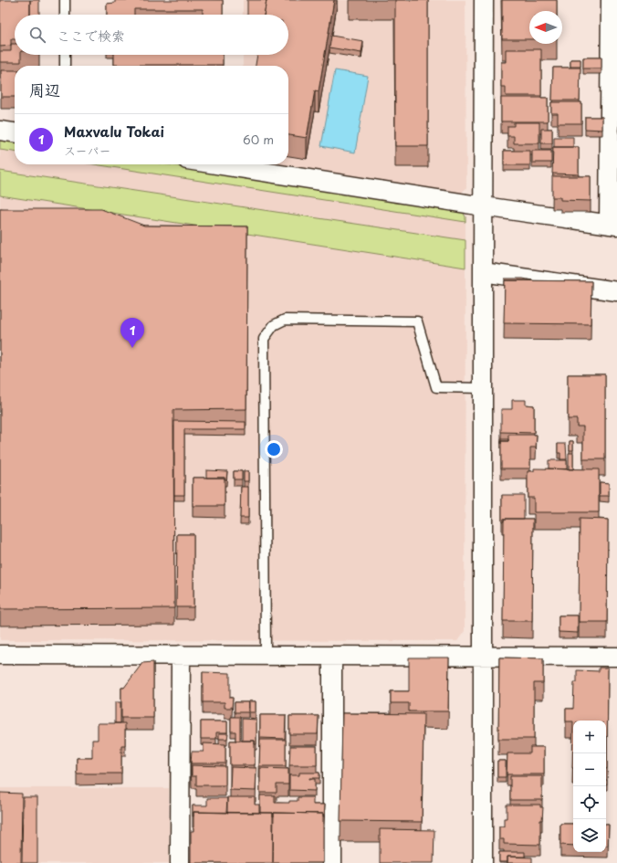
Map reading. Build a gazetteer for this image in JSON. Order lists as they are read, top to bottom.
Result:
{
  "north": "left",
  "page": {
    "search": "ここで検索",
    "heading": "周辺",
    "list": [
      {
        "mark": "1",
        "name": "Maxvalu Tokai",
        "note": "スーパー",
        "value": "60 m"
      }
    ],
    "pins": "1",
    "map_buttons": ["+", "−"]
  }
}
